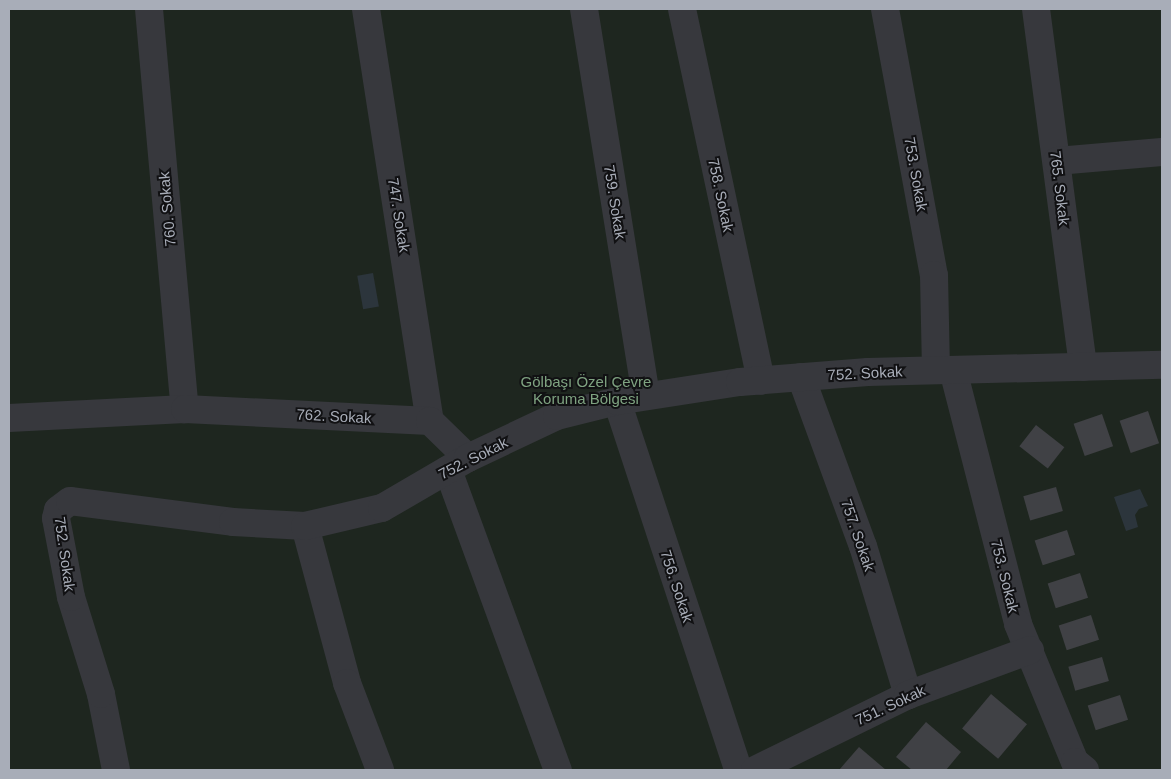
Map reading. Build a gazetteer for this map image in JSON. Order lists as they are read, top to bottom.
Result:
{
  "streets": {
    "street": [
      "753. Sokak",
      "765. Sokak",
      "758. Sokak",
      "759. Sokak",
      "760. Sokak",
      "747. Sokak",
      "752. Sokak",
      "762. Sokak",
      "757. Sokak",
      "756. Sokak",
      "751. Sokak"
    ]
  },
  "crossings": [
    ["753. Sokak", "752. Sokak"],
    ["753. Sokak", "751. Sokak"],
    ["765. Sokak", "752. Sokak"],
    ["758. Sokak", "752. Sokak"],
    ["759. Sokak", "752. Sokak"],
    ["760. Sokak", "762. Sokak"],
    ["747. Sokak", "762. Sokak"],
    ["752. Sokak", "757. Sokak"],
    ["752. Sokak", "756. Sokak"],
    ["757. Sokak", "751. Sokak"]
  ],
  "parks": ["Gölbaşı Özel Çevre Koruma Bölgesi"]
}
